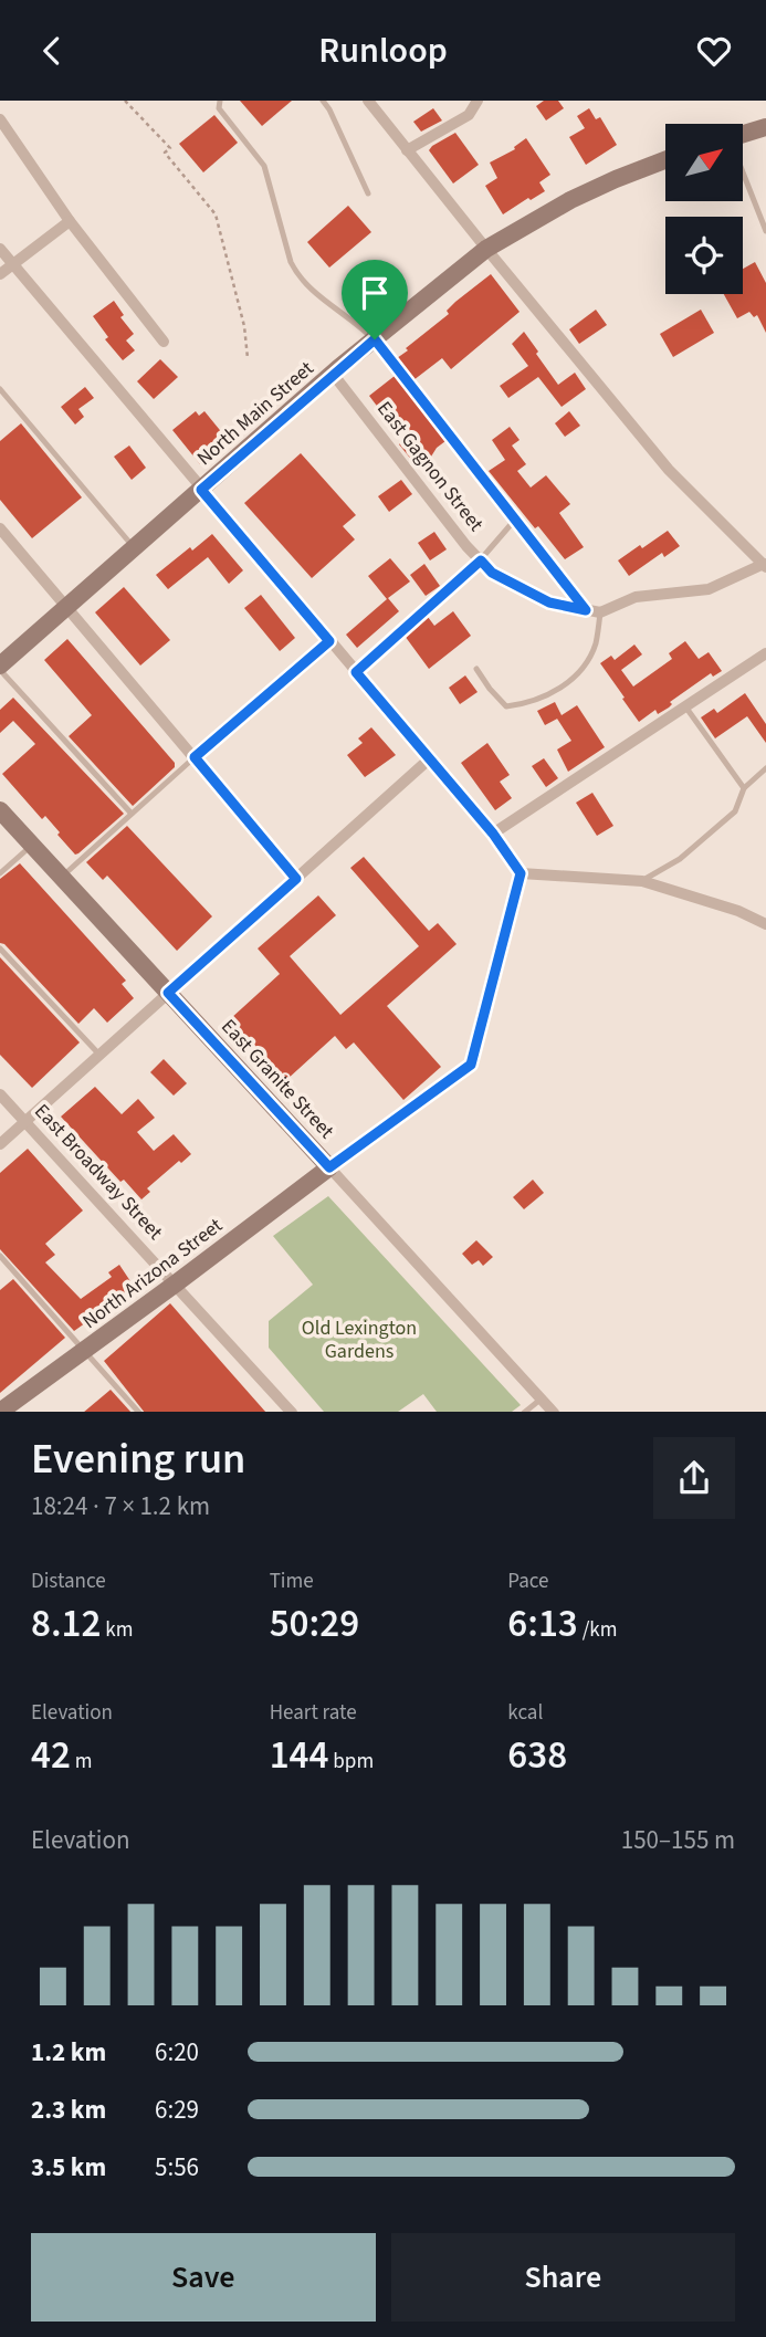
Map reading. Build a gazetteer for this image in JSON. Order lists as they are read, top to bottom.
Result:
{
  "streets": {
    "main road": ["North Main Street", "East Granite Street", "North Arizona Street"],
    "street": ["East Gagnon Street", "East Broadway Street"]
  },
  "crossings": [
    ["North Main Street", "East Gagnon Street"],
    ["East Granite Street", "North Arizona Street"],
    ["East Broadway Street", "North Arizona Street"]
  ],
  "parks": ["Old Lexington Gardens"],
  "north": "top right",
  "page": {
    "header": "Runloop",
    "heading": ["Evening run", "18:24 · 7 × 1.2 km"],
    "stats": [
      ["Distance", "8.12 km"],
      ["Time", "50:29"],
      ["Pace", "6:13 /km"],
      ["Elevation", "42 m"],
      ["Heart rate", "144 bpm"],
      ["kcal", "638"]
    ],
    "chart": ["Elevation", "150–155 m"],
    "list": [
      {
        "name": "1.2 km",
        "note": "6:20"
      },
      {
        "name": "2.3 km",
        "note": "6:29"
      },
      {
        "name": "3.5 km",
        "note": "5:56"
      }
    ],
    "buttons": ["Save", "Share"]
  }
}
